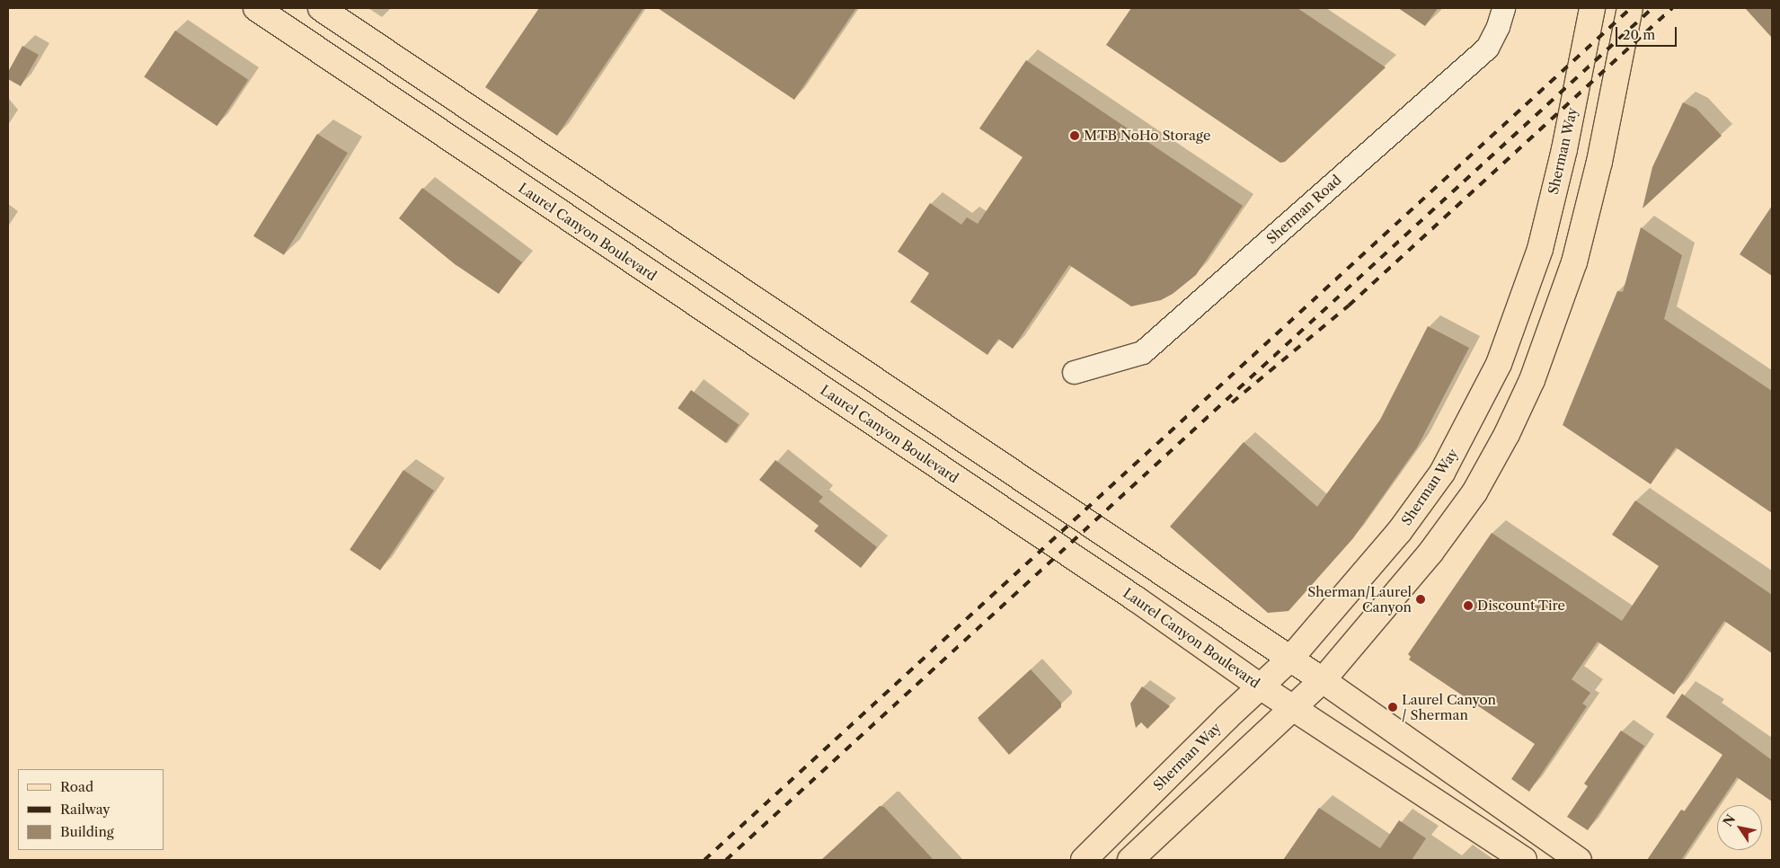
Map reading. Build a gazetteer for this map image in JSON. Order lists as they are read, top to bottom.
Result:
{
  "streets": {
    "main road": ["Sherman Way", "Laurel Canyon Boulevard"],
    "street": ["Sherman Road"]
  },
  "crossings": [
    ["Sherman Way", "Laurel Canyon Boulevard"]
  ],
  "places": [
    "MTB NoHo Storage",
    "Sherman/Laurel Canyon",
    "Discount Tire",
    "Laurel Canyon / Sherman"
  ],
  "legend": ["Road", "Railway", "Building"],
  "scale_bar": "20 m",
  "north": "top left"
}
